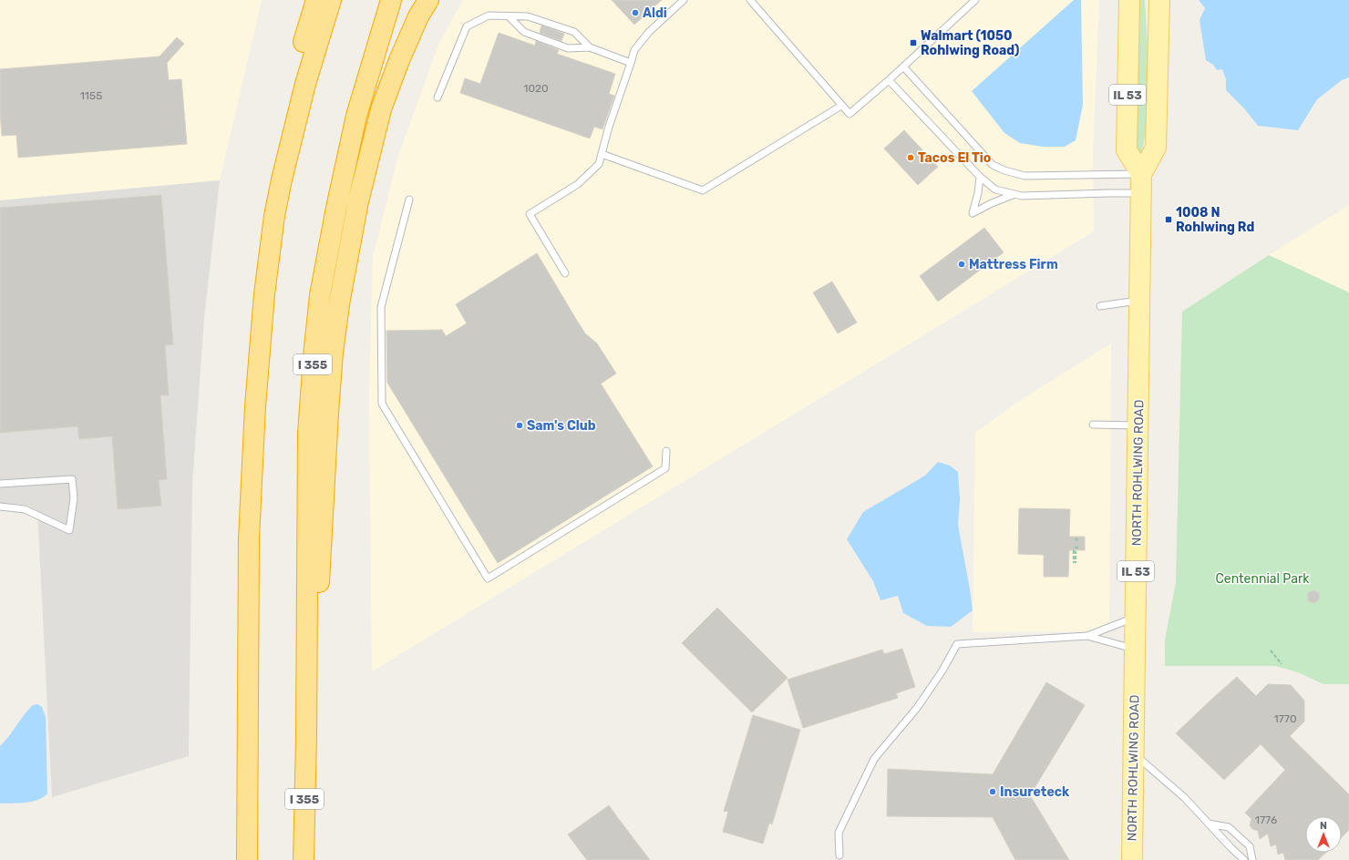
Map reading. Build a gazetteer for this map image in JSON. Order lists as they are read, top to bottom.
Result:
{
  "streets": {
    "highway": ["I 355"],
    "main road": ["IL 53", "NORTH ROHLWING ROAD"]
  },
  "crossings": [
    ["IL 53", "NORTH ROHLWING ROAD"]
  ],
  "parks": ["Centennial Park"],
  "places": {
    "other": [
      "Aldi",
      "Tacos El Tio",
      "Mattress Firm",
      "Sam's Club",
      "Insureteck"
    ],
    "transit": ["Walmart (1050 Rohlwing Road)", "1008 N Rohlwing Rd"]
  },
  "house_numbers": [
    "1020",
    "1155",
    "1770",
    "1776"
  ],
  "north": "top"
}
